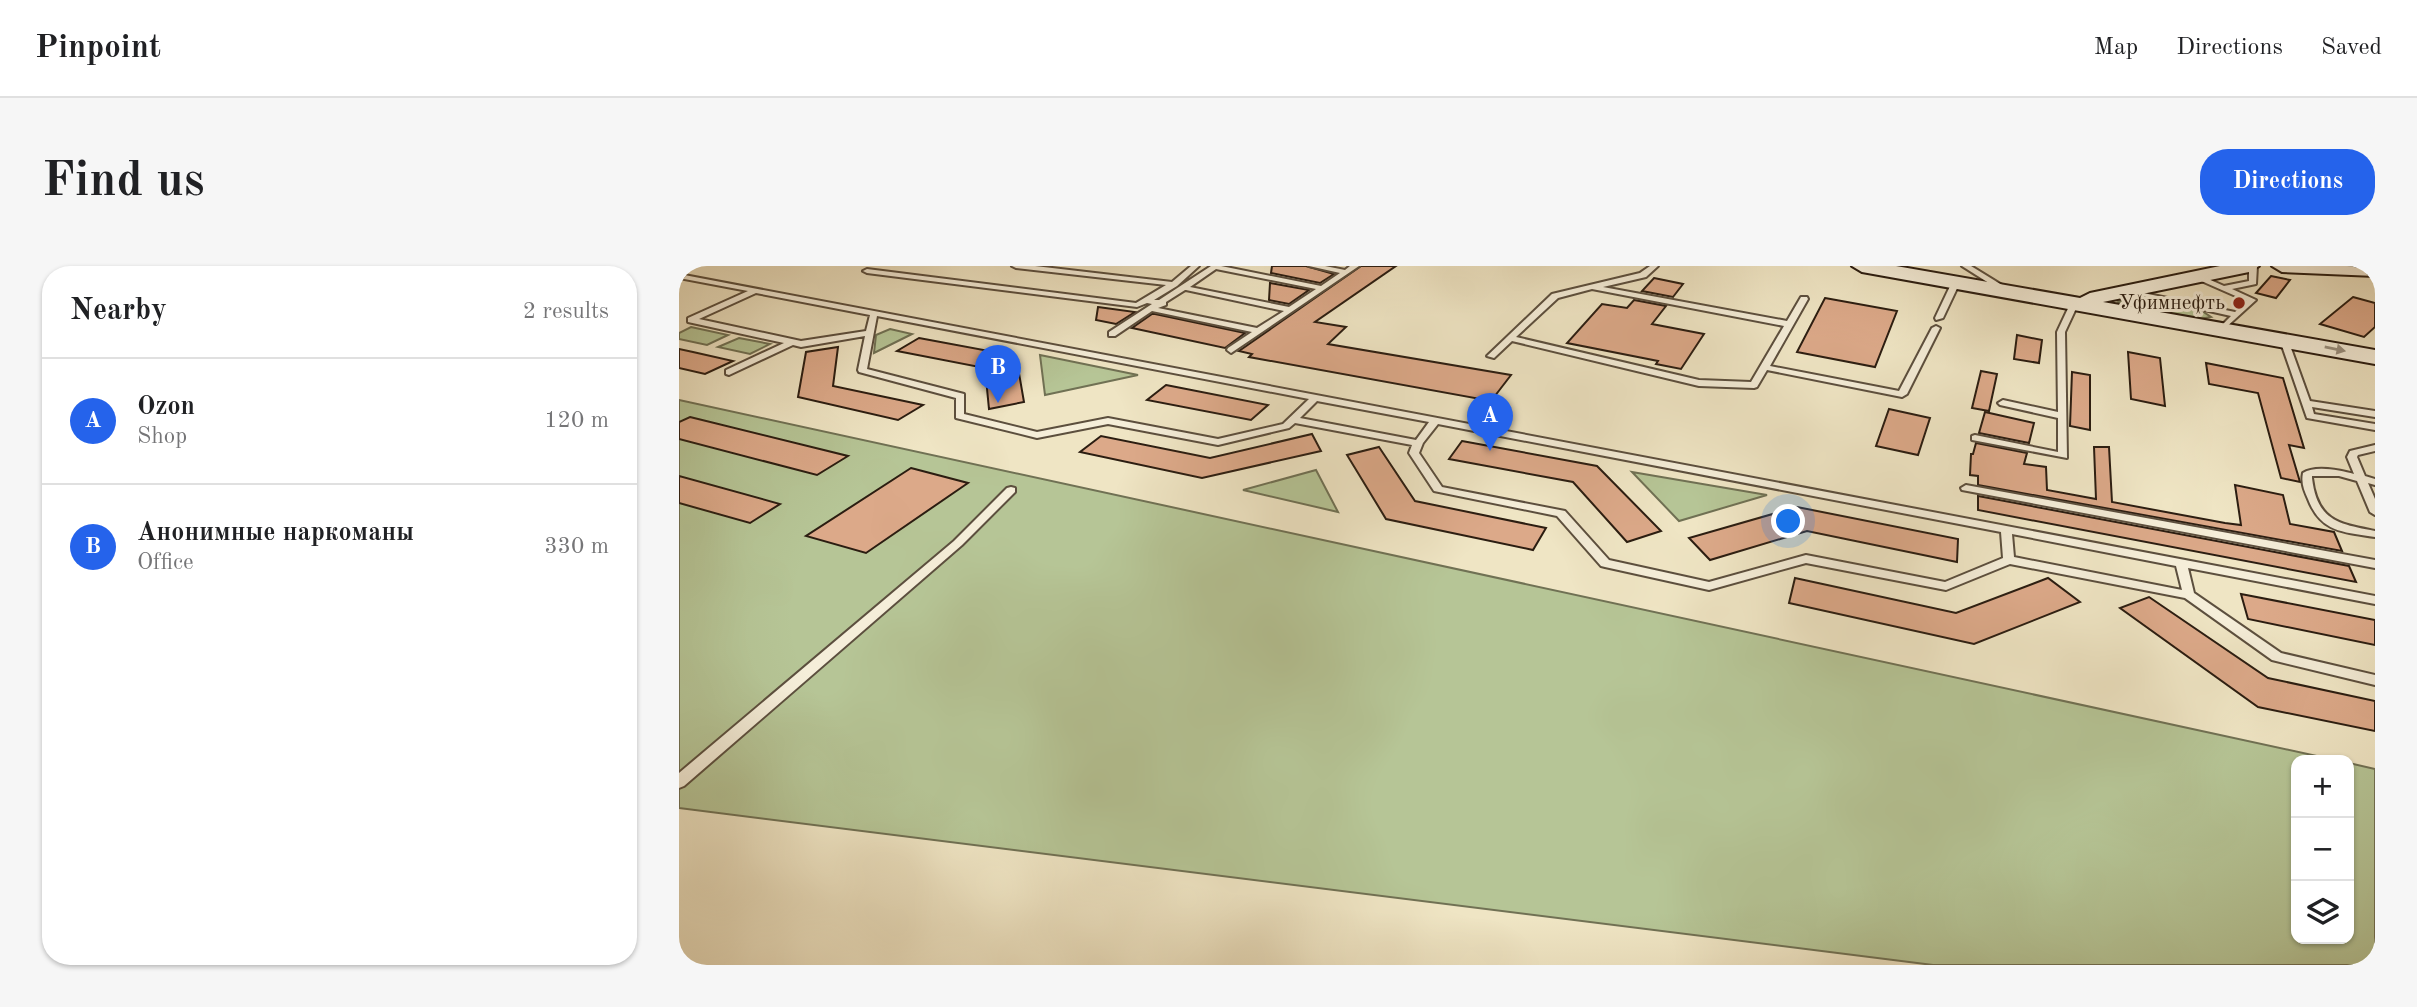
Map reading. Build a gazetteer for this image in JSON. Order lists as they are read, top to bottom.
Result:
{
  "places": ["Уфимнефть"],
  "page": {
    "header": "Pinpoint",
    "nav": ["Map", "Directions", "Saved"],
    "buttons": "Directions",
    "title": "Find us",
    "heading": ["Nearby", "2 results"],
    "pins": ["B", "A"],
    "list": [
      {
        "mark": "A",
        "name": "Ozon",
        "note": "Shop",
        "value": "120 m"
      },
      {
        "mark": "B",
        "name": "Анонимные наркоманы",
        "note": "Office",
        "value": "330 m"
      }
    ],
    "map_buttons": ["+", "−"]
  }
}
